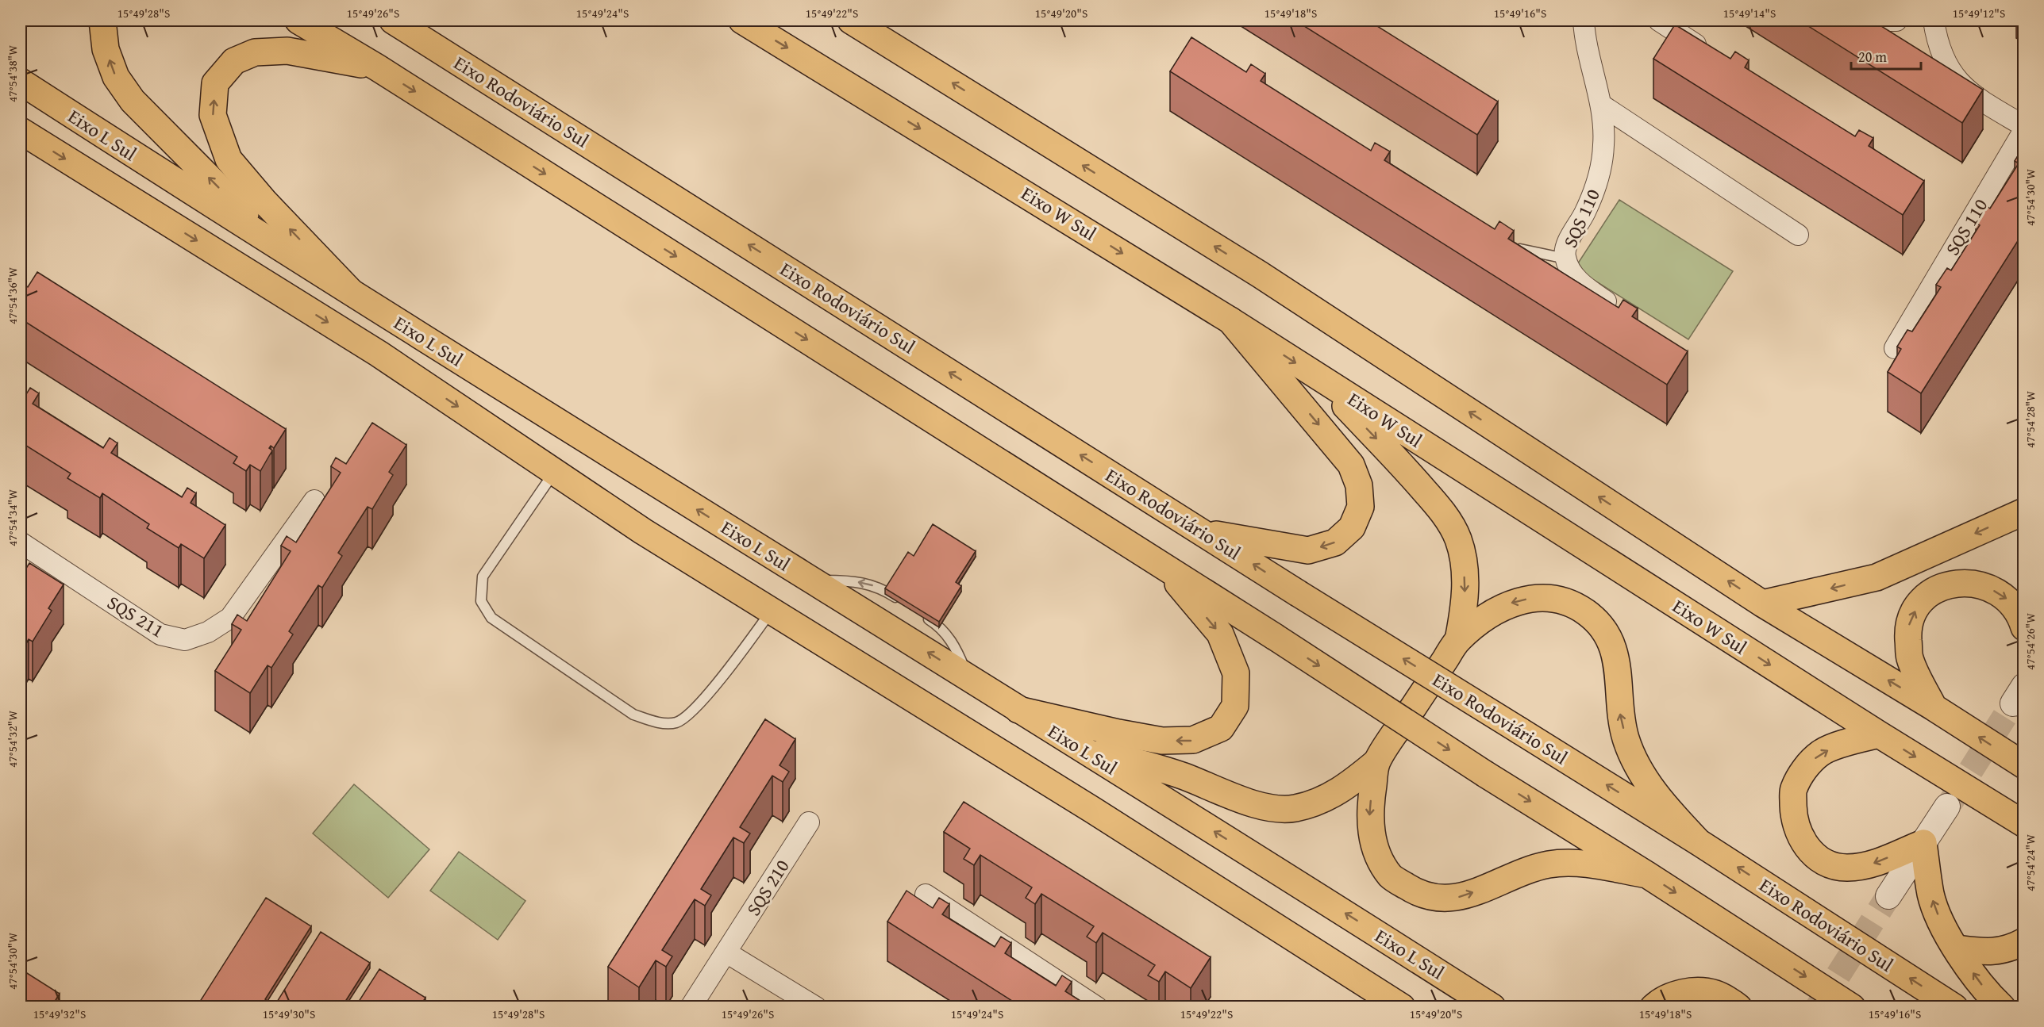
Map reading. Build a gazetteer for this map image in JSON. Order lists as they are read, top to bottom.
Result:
{
  "streets": {
    "main road": ["Eixo Rodoviário Sul", "Eixo L Sul", "Eixo W Sul"],
    "street": ["SQS 110", "SQS 211", "SQS 210"]
  },
  "scale_bar": "20 m",
  "coordinates": [
    "15°49'28\"S",
    "15°49'26\"S",
    "15°49'24\"S",
    "15°49'22\"S",
    "15°49'20\"S",
    "15°49'18\"S",
    "15°49'16\"S",
    "15°49'14\"S",
    "15°49'12\"S",
    "47°54'38\"W",
    "47°54'30\"W",
    "47°54'36\"W",
    "47°54'28\"W",
    "47°54'34\"W",
    "47°54'26\"W",
    "47°54'32\"W",
    "47°54'24\"W",
    "15°49'32\"S",
    "15°49'30\"S"
  ]
}
